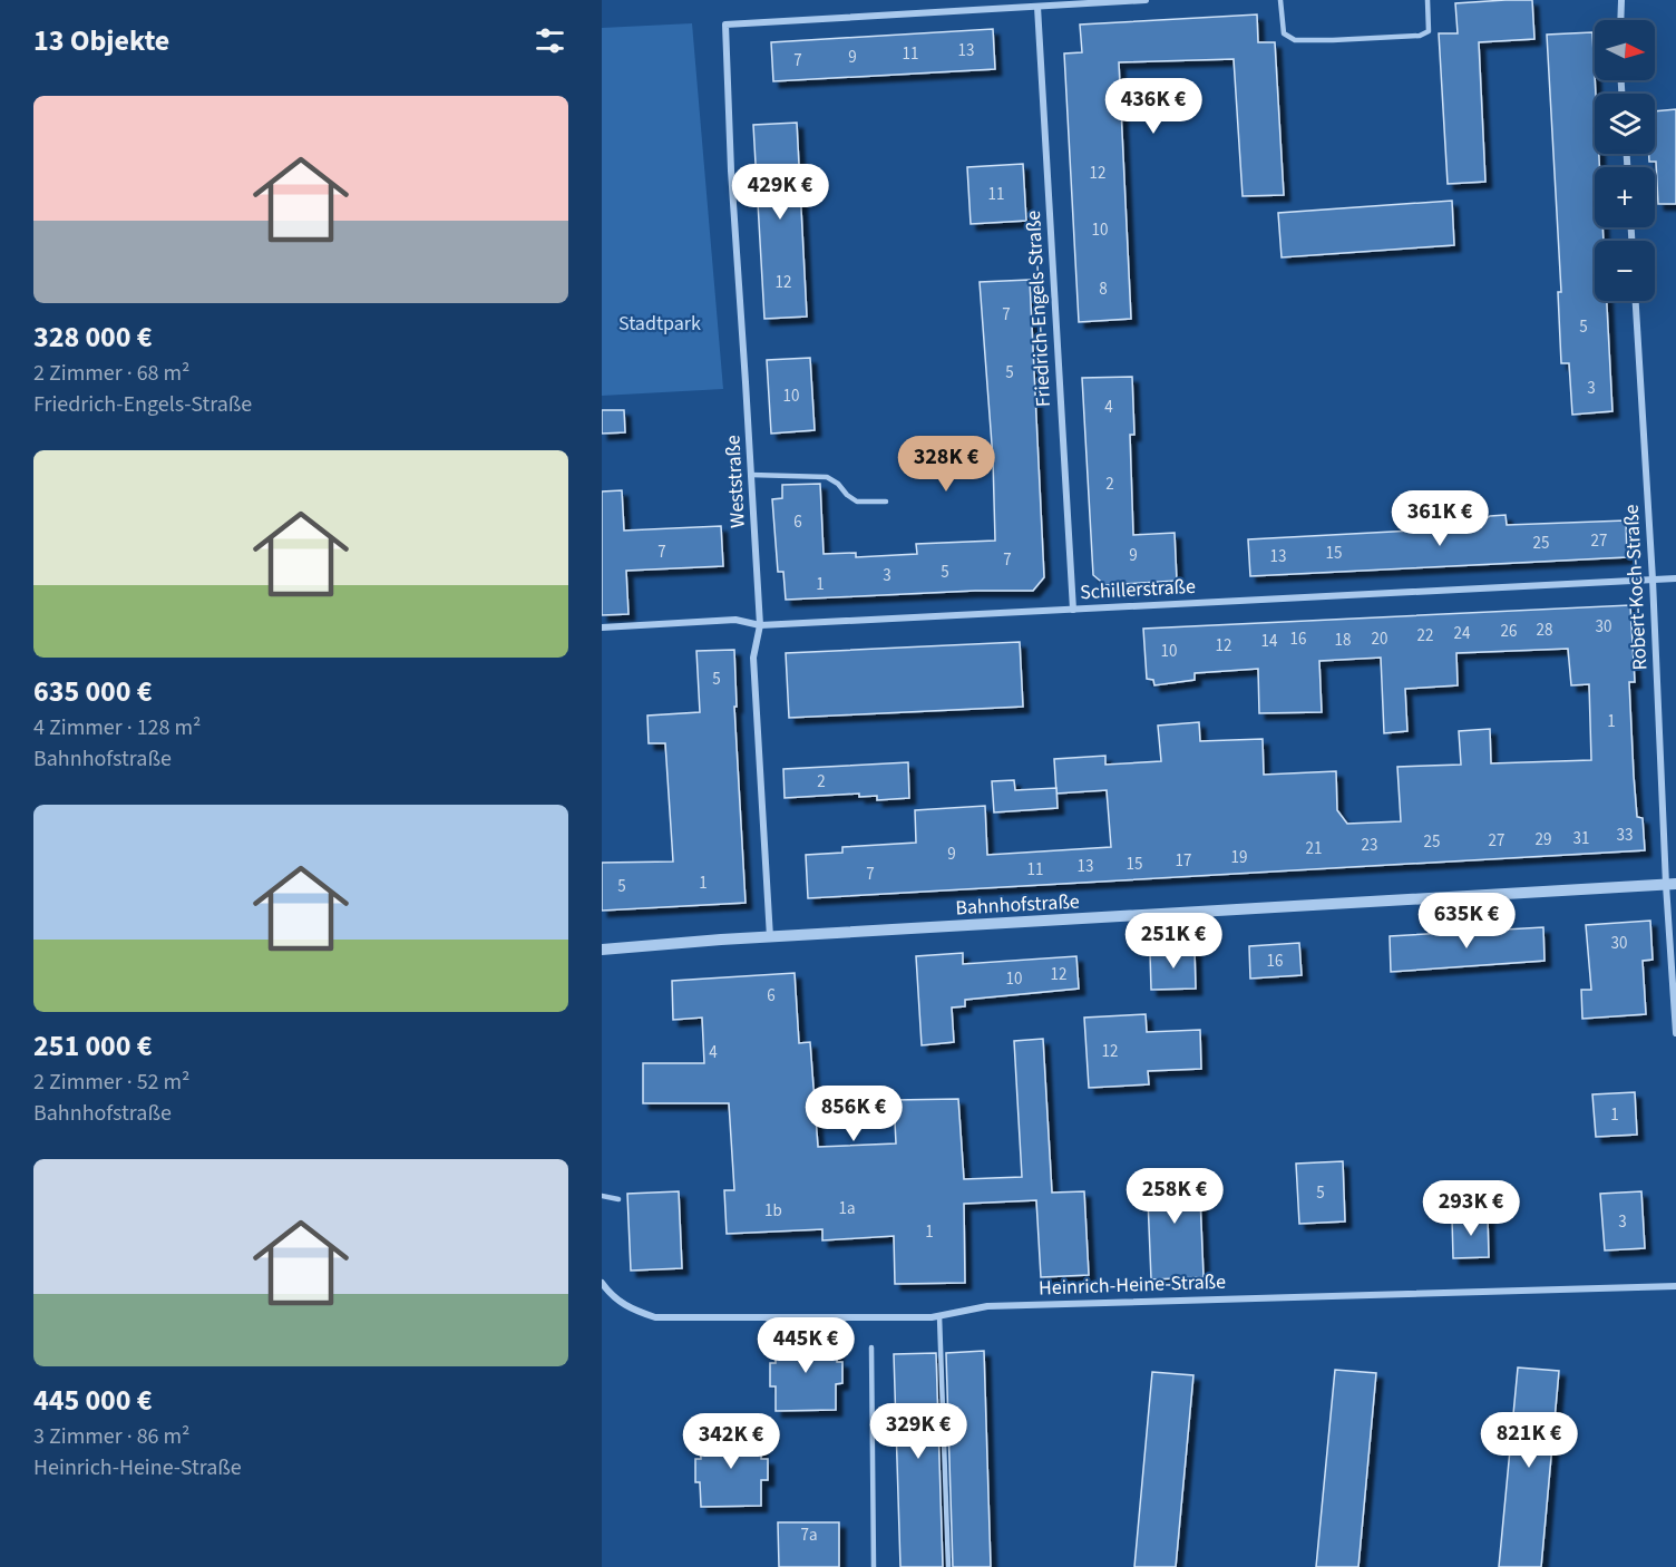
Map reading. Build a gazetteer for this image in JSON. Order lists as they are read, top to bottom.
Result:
{
  "streets": {
    "street": [
      "Friedrich-Engels-Straße",
      "Weststraße",
      "Robert-Koch-Straße",
      "Schillerstraße",
      "Bahnhofstraße",
      "Heinrich-Heine-Straße"
    ]
  },
  "crossings": [
    ["Friedrich-Engels-Straße", "Weststraße"],
    ["Friedrich-Engels-Straße", "Schillerstraße"],
    ["Weststraße", "Schillerstraße"],
    ["Weststraße", "Bahnhofstraße"],
    ["Robert-Koch-Straße", "Schillerstraße"],
    ["Robert-Koch-Straße", "Bahnhofstraße"]
  ],
  "parks": ["Stadtpark"],
  "house_numbers": [
    "13",
    "11",
    "9",
    "7",
    "12",
    "11",
    "10",
    "12",
    "8",
    "7",
    "5",
    "5",
    "3",
    "10",
    "4",
    "2",
    "6",
    "27",
    "25",
    "7",
    "15",
    "9",
    "13",
    "7",
    "5",
    "3",
    "1",
    "30",
    "28",
    "26",
    "24",
    "22",
    "16",
    "20",
    "18",
    "14",
    "12",
    "10",
    "5",
    "1",
    "2",
    "33",
    "31",
    "29",
    "27",
    "25",
    "23",
    "21",
    "9",
    "19",
    "17",
    "15",
    "13",
    "11",
    "7",
    "1",
    "5",
    "30",
    "16",
    "12",
    "10",
    "6",
    "12",
    "4",
    "1",
    "5",
    "1a",
    "1b",
    "3",
    "1",
    "7a"
  ],
  "north": "right",
  "page": {
    "heading": "13 Objekte",
    "map_buttons": ["+", "−"],
    "price": [
      "436K €",
      "429K €",
      "328K €",
      "361K €",
      "635K €",
      "251K €",
      "856K €",
      "258K €",
      "293K €",
      "445K €",
      "329K €",
      "821K €",
      "342K €"
    ],
    "list": [
      {
        "name": "328 000 €",
        "note": "2 Zimmer · 68 m² · Friedrich-Engels-Straße"
      },
      {
        "name": "635 000 €",
        "note": "4 Zimmer · 128 m² · Bahnhofstraße"
      },
      {
        "name": "251 000 €",
        "note": "2 Zimmer · 52 m² · Bahnhofstraße"
      },
      {
        "name": "445 000 €",
        "note": "3 Zimmer · 86 m² · Heinrich-Heine-Straße"
      }
    ]
  }
}
